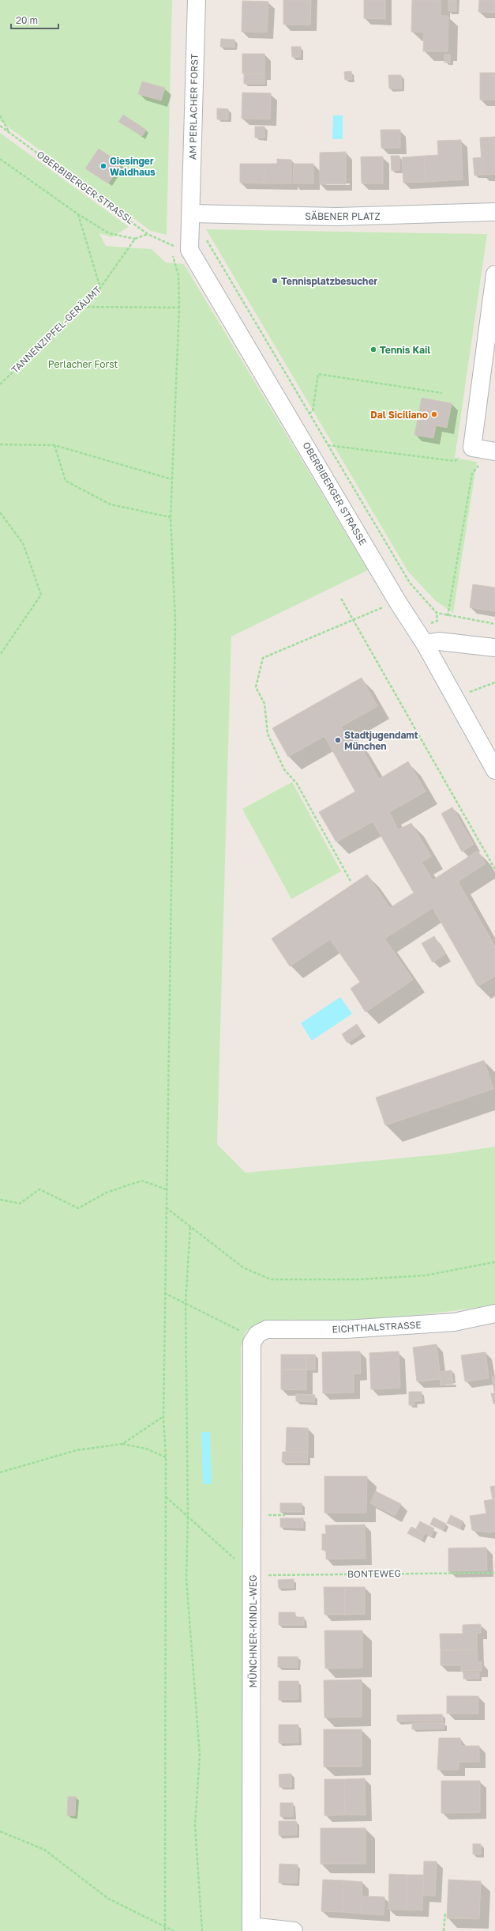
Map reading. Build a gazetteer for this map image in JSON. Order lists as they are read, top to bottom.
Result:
{
  "streets": {
    "street": [
      "AM PERLACHER FORST",
      "SÄBENER PLATZ",
      "OBERBIBERGER STRASSE",
      "EICHTHALSTRASSE",
      "MÜNCHNER-KINDL-WEG"
    ],
    "path": ["OBERBIBERGER STRASSL", "TANNENZIPFEL-GERÄUMT", "BONTEWEG"]
  },
  "crossings": [
    ["AM PERLACHER FORST", "SÄBENER PLATZ"],
    ["AM PERLACHER FORST", "OBERBIBERGER STRASSE"],
    ["SÄBENER PLATZ", "OBERBIBERGER STRASSE"],
    ["EICHTHALSTRASSE", "MÜNCHNER-KINDL-WEG"],
    ["BONTEWEG", "MÜNCHNER-KINDL-WEG"]
  ],
  "parks": ["Perlacher Forst"],
  "places": [
    "Giesinger Waldhaus",
    "Tennisplatzbesucher",
    "Tennis Kail",
    "Dal Siciliano",
    "Stadtjugendamt München"
  ],
  "scale_bar": "20 m"
}
